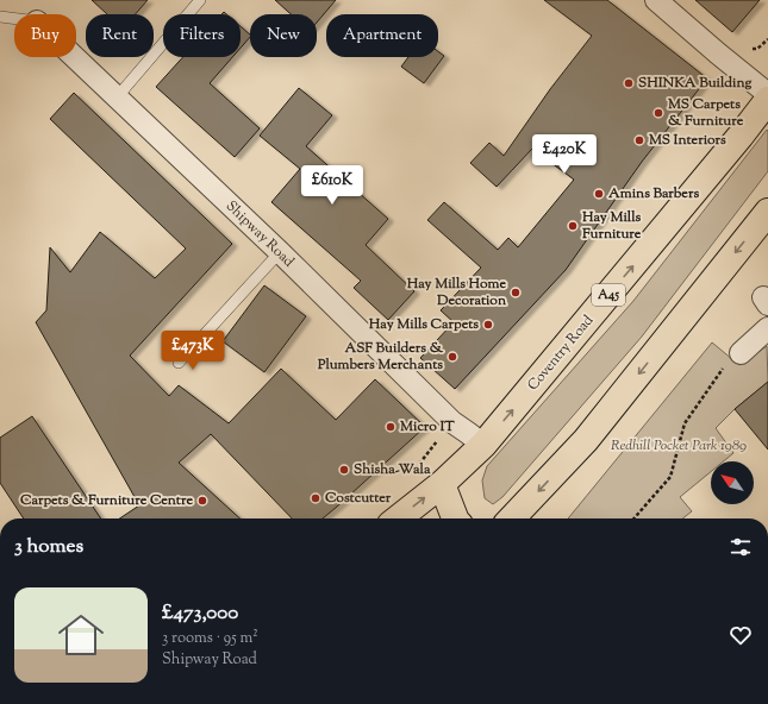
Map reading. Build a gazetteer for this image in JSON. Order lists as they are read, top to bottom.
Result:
{
  "streets": {
    "highway": ["A45", "Coventry Road"],
    "street": ["Shipway Road"]
  },
  "crossings": [
    ["Shipway Road", "Coventry Road"]
  ],
  "parks": ["Redhill Pocket Park 1989"],
  "places": [
    "SHINKA Building",
    "MS Carpets & Furniture",
    "MS Interiors",
    "Amins Barbers",
    "Hay Mills Furniture",
    "Hay Mills Home Decoration",
    "Hay Mills Carpets",
    "ASF Builders & Plumbers Merchants",
    "Micro IT",
    "Shisha-Wala",
    "Costcutter",
    "Carpets & Furniture Centre"
  ],
  "north": "top left",
  "page": {
    "chip": [
      "Buy",
      "Rent",
      "Filters",
      "New",
      "Apartment"
    ],
    "price": ["£420K", "£610K", "£473K"],
    "heading": "3 homes",
    "list": [
      {
        "name": "£473,000",
        "note": "3 rooms · 95 m² · Shipway Road"
      }
    ]
  }
}
